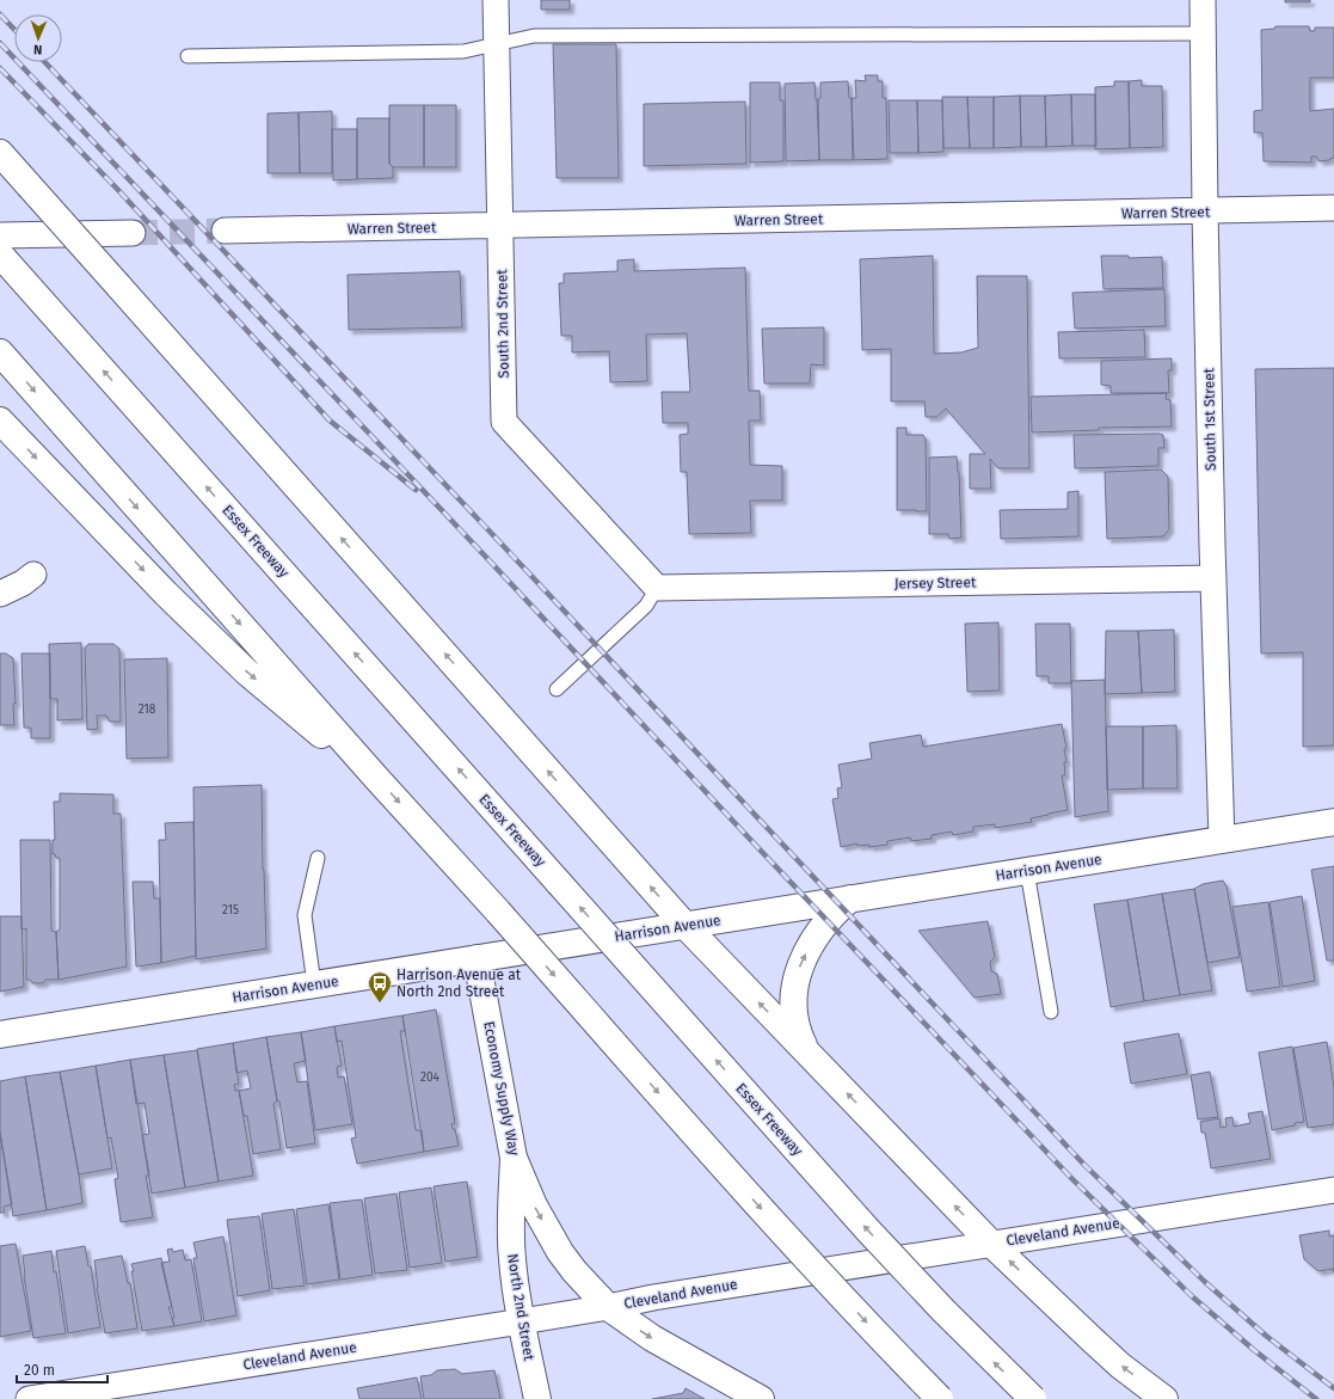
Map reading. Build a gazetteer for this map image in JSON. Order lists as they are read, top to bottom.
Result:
{
  "streets": {
    "main road": [
      "Essex Freeway",
      "Harrison Avenue",
      "Economy Supply Way",
      "North 2nd Street"
    ],
    "street": [
      "Warren Street",
      "South 2nd Street",
      "South 1st Street",
      "Jersey Street",
      "Cleveland Avenue"
    ]
  },
  "crossings": [
    ["Warren Street", "South 2nd Street"],
    ["Warren Street", "South 1st Street"],
    ["South 2nd Street", "Jersey Street"],
    ["South 1st Street", "Jersey Street"],
    ["South 1st Street", "Harrison Avenue"],
    ["Harrison Avenue", "Economy Supply Way"],
    ["Economy Supply Way", "Cleveland Avenue"],
    ["Economy Supply Way", "North 2nd Street"],
    ["Cleveland Avenue", "North 2nd Street"]
  ],
  "places": {
    "bus stop": ["Harrison Avenue at North 2nd Street"]
  },
  "house_numbers": ["218", "215", "204"],
  "scale_bar": "20 m",
  "north": "bottom"
}
